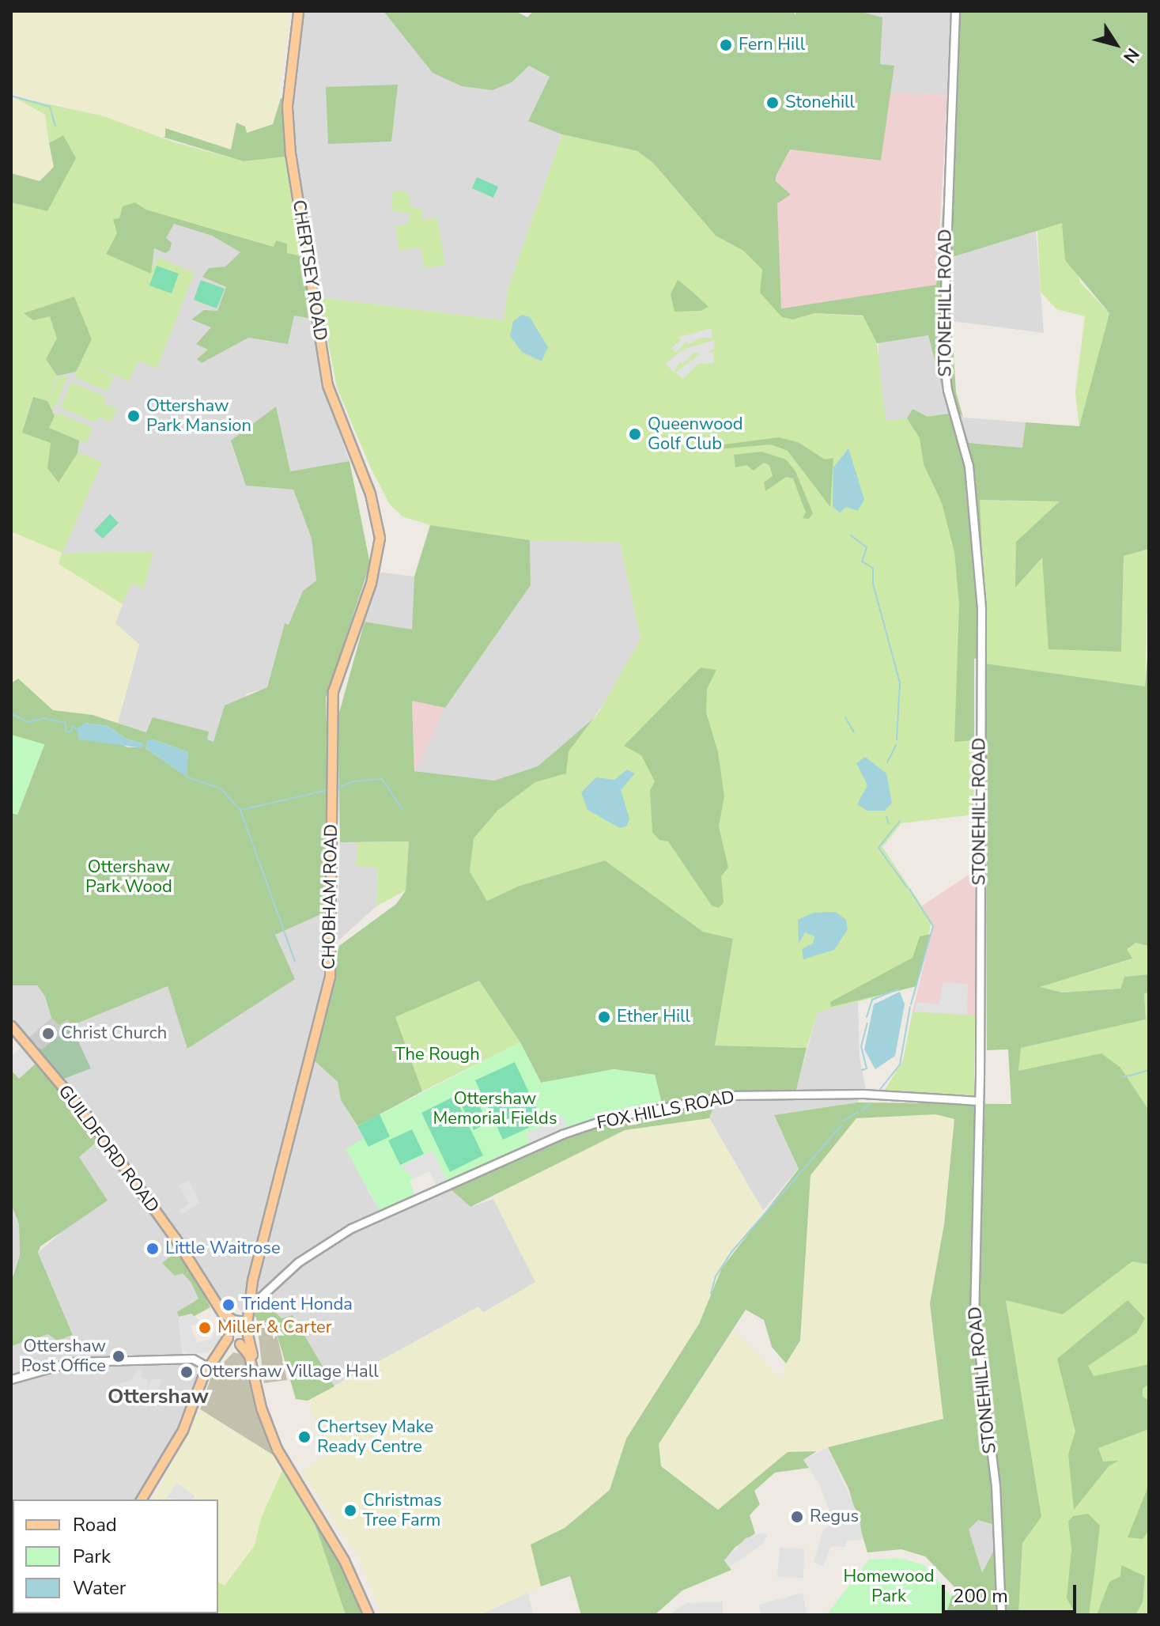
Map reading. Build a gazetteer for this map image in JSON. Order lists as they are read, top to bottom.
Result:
{
  "streets": {
    "main road": ["CHERTSEY ROAD", "CHOBHAM ROAD", "GUILDFORD ROAD"],
    "street": ["STONEHILL ROAD", "FOX HILLS ROAD"]
  },
  "crossings": [
    ["CHERTSEY ROAD", "CHOBHAM ROAD"],
    ["STONEHILL ROAD", "FOX HILLS ROAD"],
    ["CHOBHAM ROAD", "FOX HILLS ROAD"],
    ["CHOBHAM ROAD", "GUILDFORD ROAD"]
  ],
  "districts": ["Ottershaw"],
  "parks": [
    "Ottershaw Park Wood",
    "The Rough",
    "Ottershaw Memorial Fields",
    "Homewood Park"
  ],
  "places": [
    "Fern Hill",
    "Stonehill",
    "Ottershaw Park Mansion",
    "Queenwood Golf Club",
    "Ether Hill",
    "Christ Church",
    "Little Waitrose",
    "Trident Honda",
    "Miller & Carter",
    "Ottershaw Post Office",
    "Ottershaw Village Hall",
    "Chertsey Make Ready Centre",
    "Christmas Tree Farm",
    "Regus"
  ],
  "legend": ["Road", "Park", "Water"],
  "scale_bar": "200 m",
  "north": "bottom right"
}
